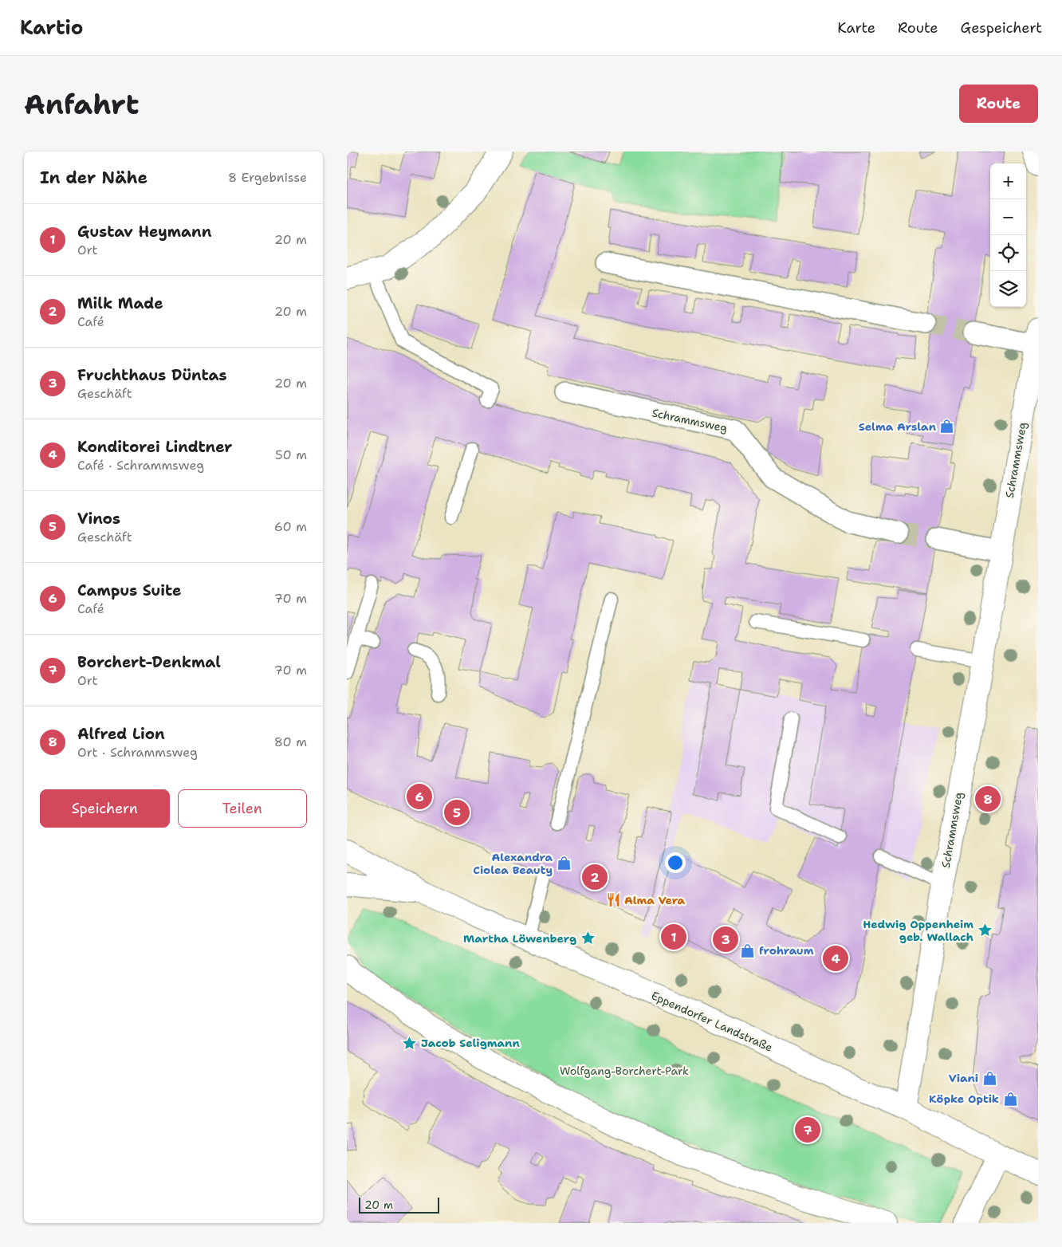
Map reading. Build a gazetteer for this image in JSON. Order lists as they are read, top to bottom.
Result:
{
  "streets": {
    "street": ["Schrammsweg", "Eppendorfer Landstraße"]
  },
  "crossings": [
    ["Schrammsweg", "Eppendorfer Landstraße"]
  ],
  "parks": ["Wolfgang-Borchert-Park"],
  "places": {
    "shop": [
      "Selma Arslan",
      "Alexandra Ciolea Beauty",
      "frohraum",
      "Viani",
      "Köpke Optik"
    ],
    "restaurant": ["Alma Vera"],
    "place": ["Hedwig Oppenheim geb. Wallach", "Martha Löwenberg", "Jacob Seligmann"]
  },
  "scale_bar": "20 m",
  "page": {
    "header": "Kartio",
    "nav": ["Karte", "Route", "Gespeichert"],
    "buttons": [
      "Route",
      ["Speichern", "Teilen"]
    ],
    "title": "Anfahrt",
    "heading": ["In der Nähe", "8 Ergebnisse"],
    "map_buttons": ["+", "−"],
    "list": [
      {
        "mark": "1",
        "name": "Gustav Heymann",
        "note": "Ort",
        "value": "20 m"
      },
      {
        "mark": "2",
        "name": "Milk Made",
        "note": "Café",
        "value": "20 m"
      },
      {
        "mark": "3",
        "name": "Fruchthaus Düntas",
        "note": "Geschäft",
        "value": "20 m"
      },
      {
        "mark": "4",
        "name": "Konditorei Lindtner",
        "note": "Café · Schrammsweg",
        "value": "50 m"
      },
      {
        "mark": "5",
        "name": "Vinos",
        "note": "Geschäft",
        "value": "60 m"
      },
      {
        "mark": "6",
        "name": "Campus Suite",
        "note": "Café",
        "value": "70 m"
      },
      {
        "mark": "7",
        "name": "Borchert-Denkmal",
        "note": "Ort",
        "value": "70 m"
      },
      {
        "mark": "8",
        "name": "Alfred Lion",
        "note": "Ort · Schrammsweg",
        "value": "80 m"
      }
    ],
    "pins": [
      "6",
      "8",
      "5",
      "2",
      "1",
      "3",
      "4",
      "7"
    ],
    "scale": "20 m"
  }
}
